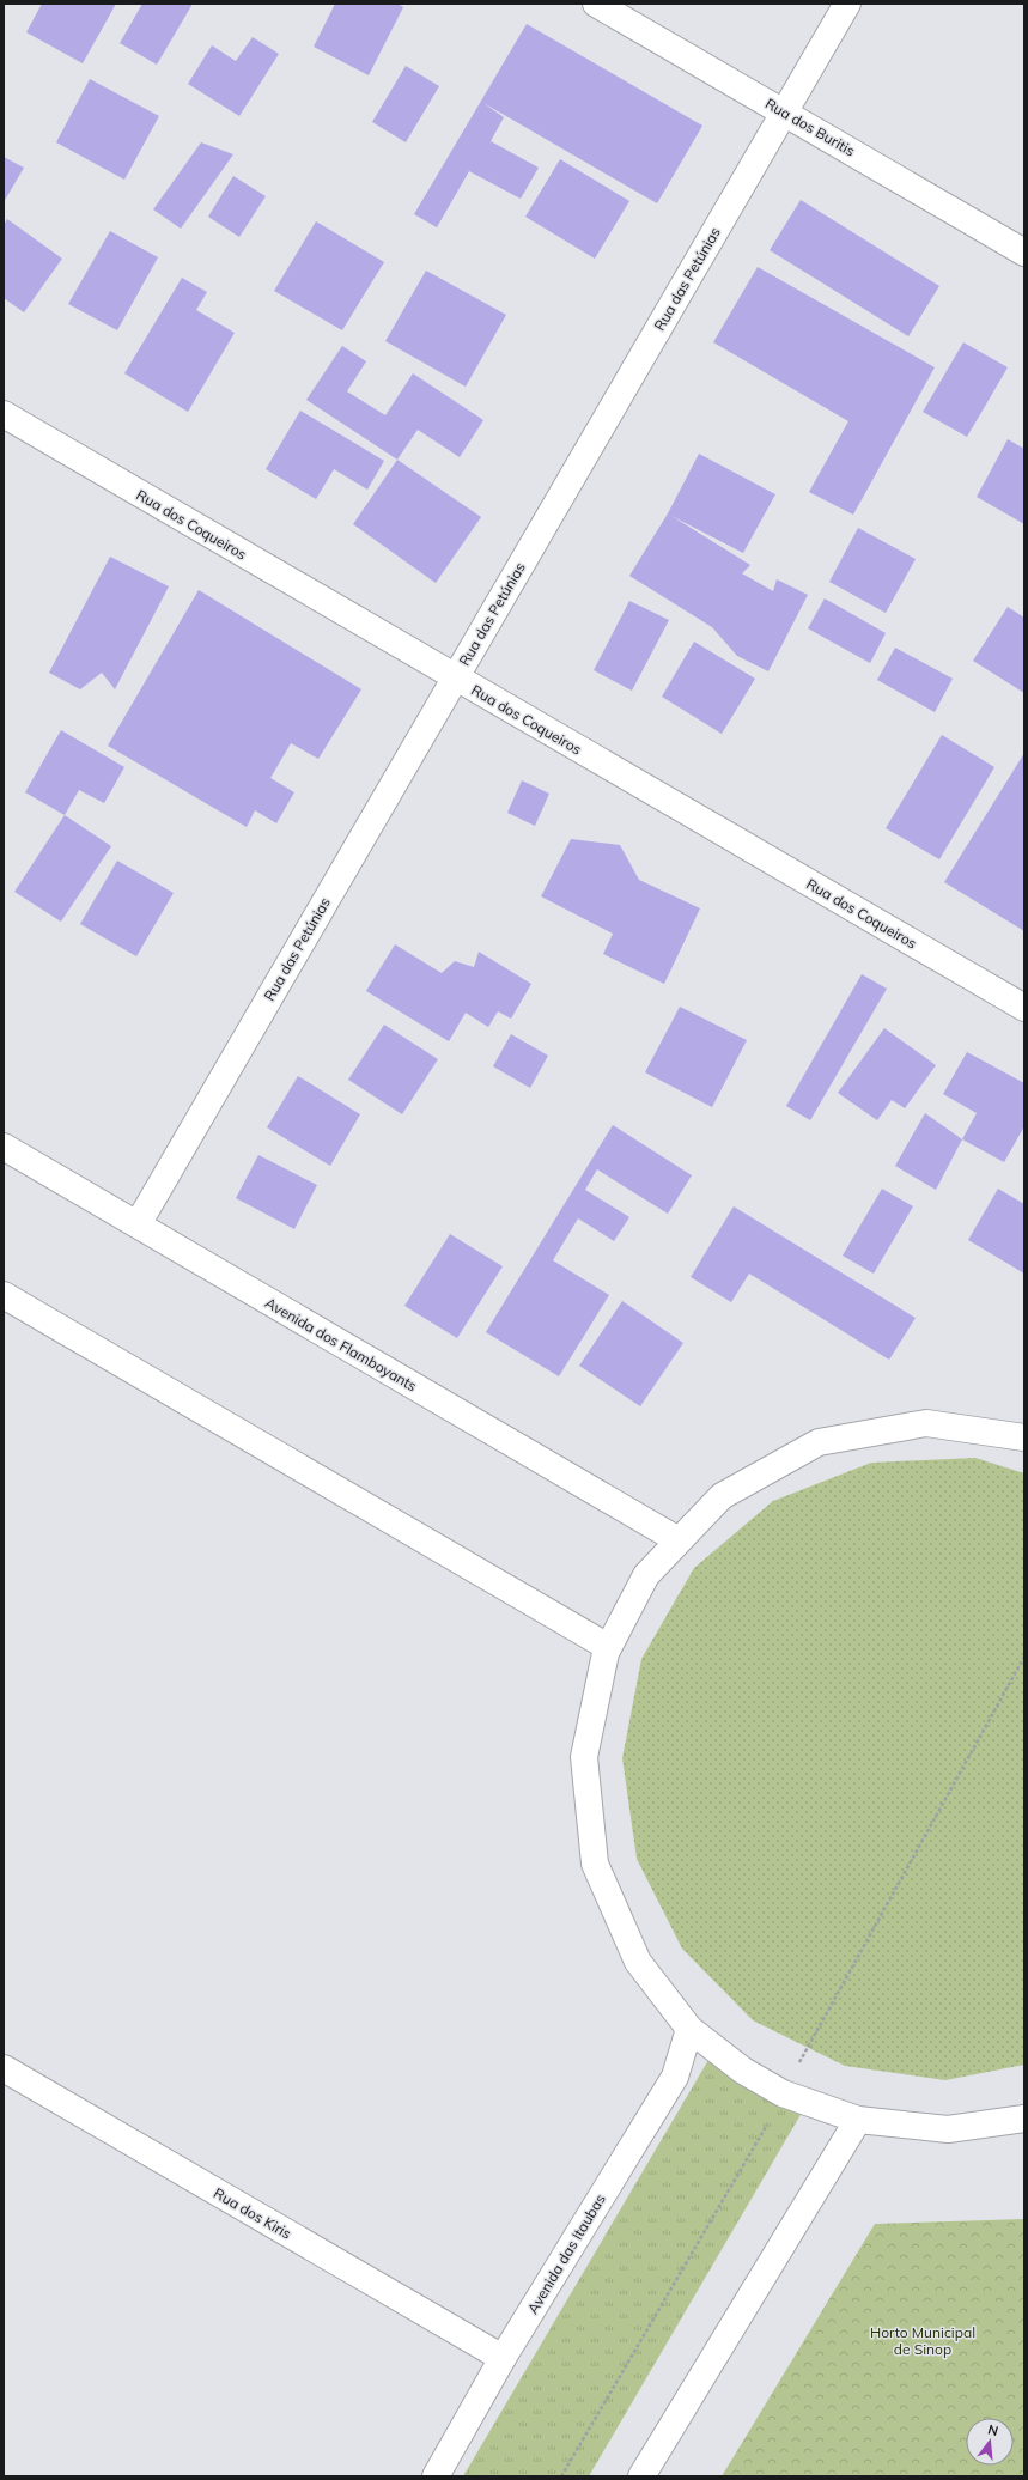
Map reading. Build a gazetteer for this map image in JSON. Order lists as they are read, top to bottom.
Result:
{
  "streets": {
    "street": [
      "Rua dos Buritis",
      "Rua das Petúnias",
      "Rua dos Coqueiros",
      "Avenida dos Flamboyants",
      "Rua dos Kiris",
      "Avenida das Itaubas"
    ]
  },
  "crossings": [
    ["Rua dos Buritis", "Rua das Petúnias"],
    ["Rua das Petúnias", "Rua dos Coqueiros"],
    ["Rua das Petúnias", "Avenida dos Flamboyants"],
    ["Rua dos Kiris", "Avenida das Itaubas"]
  ],
  "parks": ["Horto Municipal de Sinop"],
  "north": "top"
}
